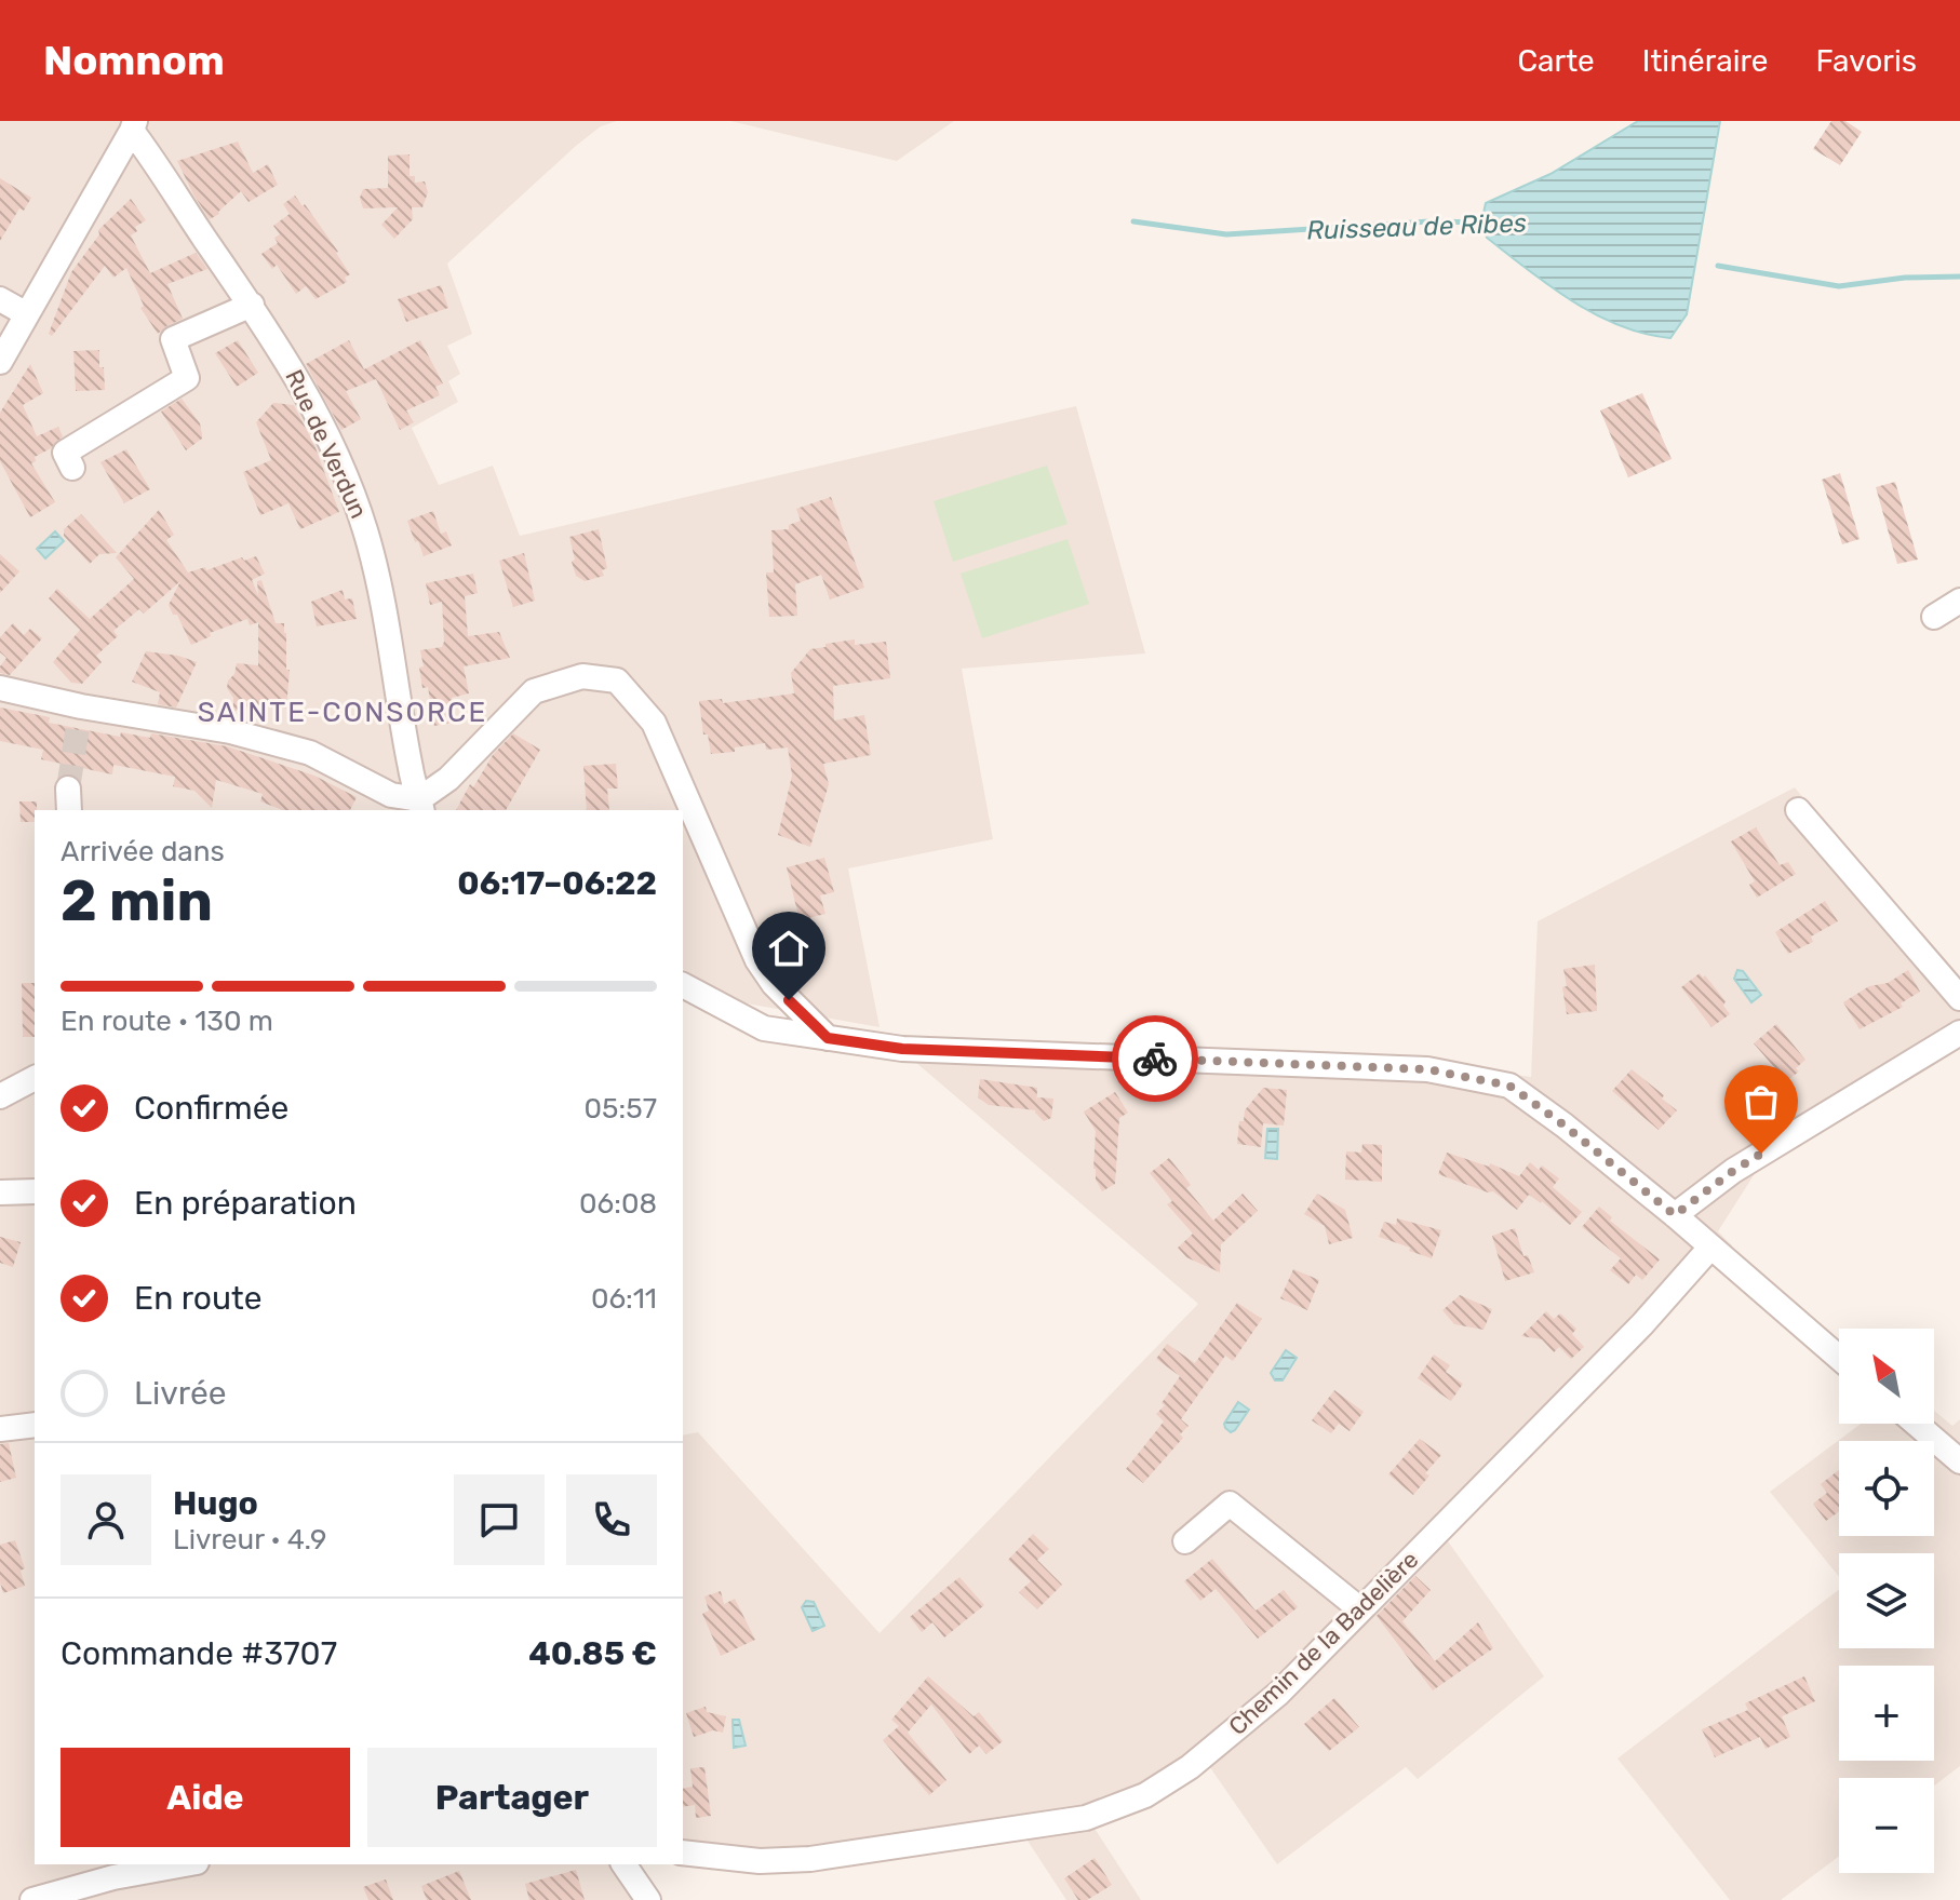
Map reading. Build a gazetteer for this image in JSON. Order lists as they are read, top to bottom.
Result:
{
  "streets": {
    "street": ["Rue de Verdun", "Chemin de la Badelière"]
  },
  "districts": ["SAINTE-CONSORCE"],
  "water": ["Ruisseau de Ribes"],
  "north": "top left",
  "page": {
    "header": "Nomnom",
    "nav": ["Carte", "Itinéraire", "Favoris"],
    "heading": ["2 min", "Arrivée dans", "06:17–06:22"],
    "panel": [
      "Hugo",
      "Livreur · 4.9",
      "Commande #3707",
      "40.85 €"
    ],
    "bar": "En route · 130 m",
    "list": [
      ["Confirmée", "05:57"],
      ["En préparation", "06:08"],
      ["En route", "06:11"],
      "Livrée"
    ],
    "map_buttons": ["+", "−"],
    "buttons": ["Aide", "Partager"]
  }
}
